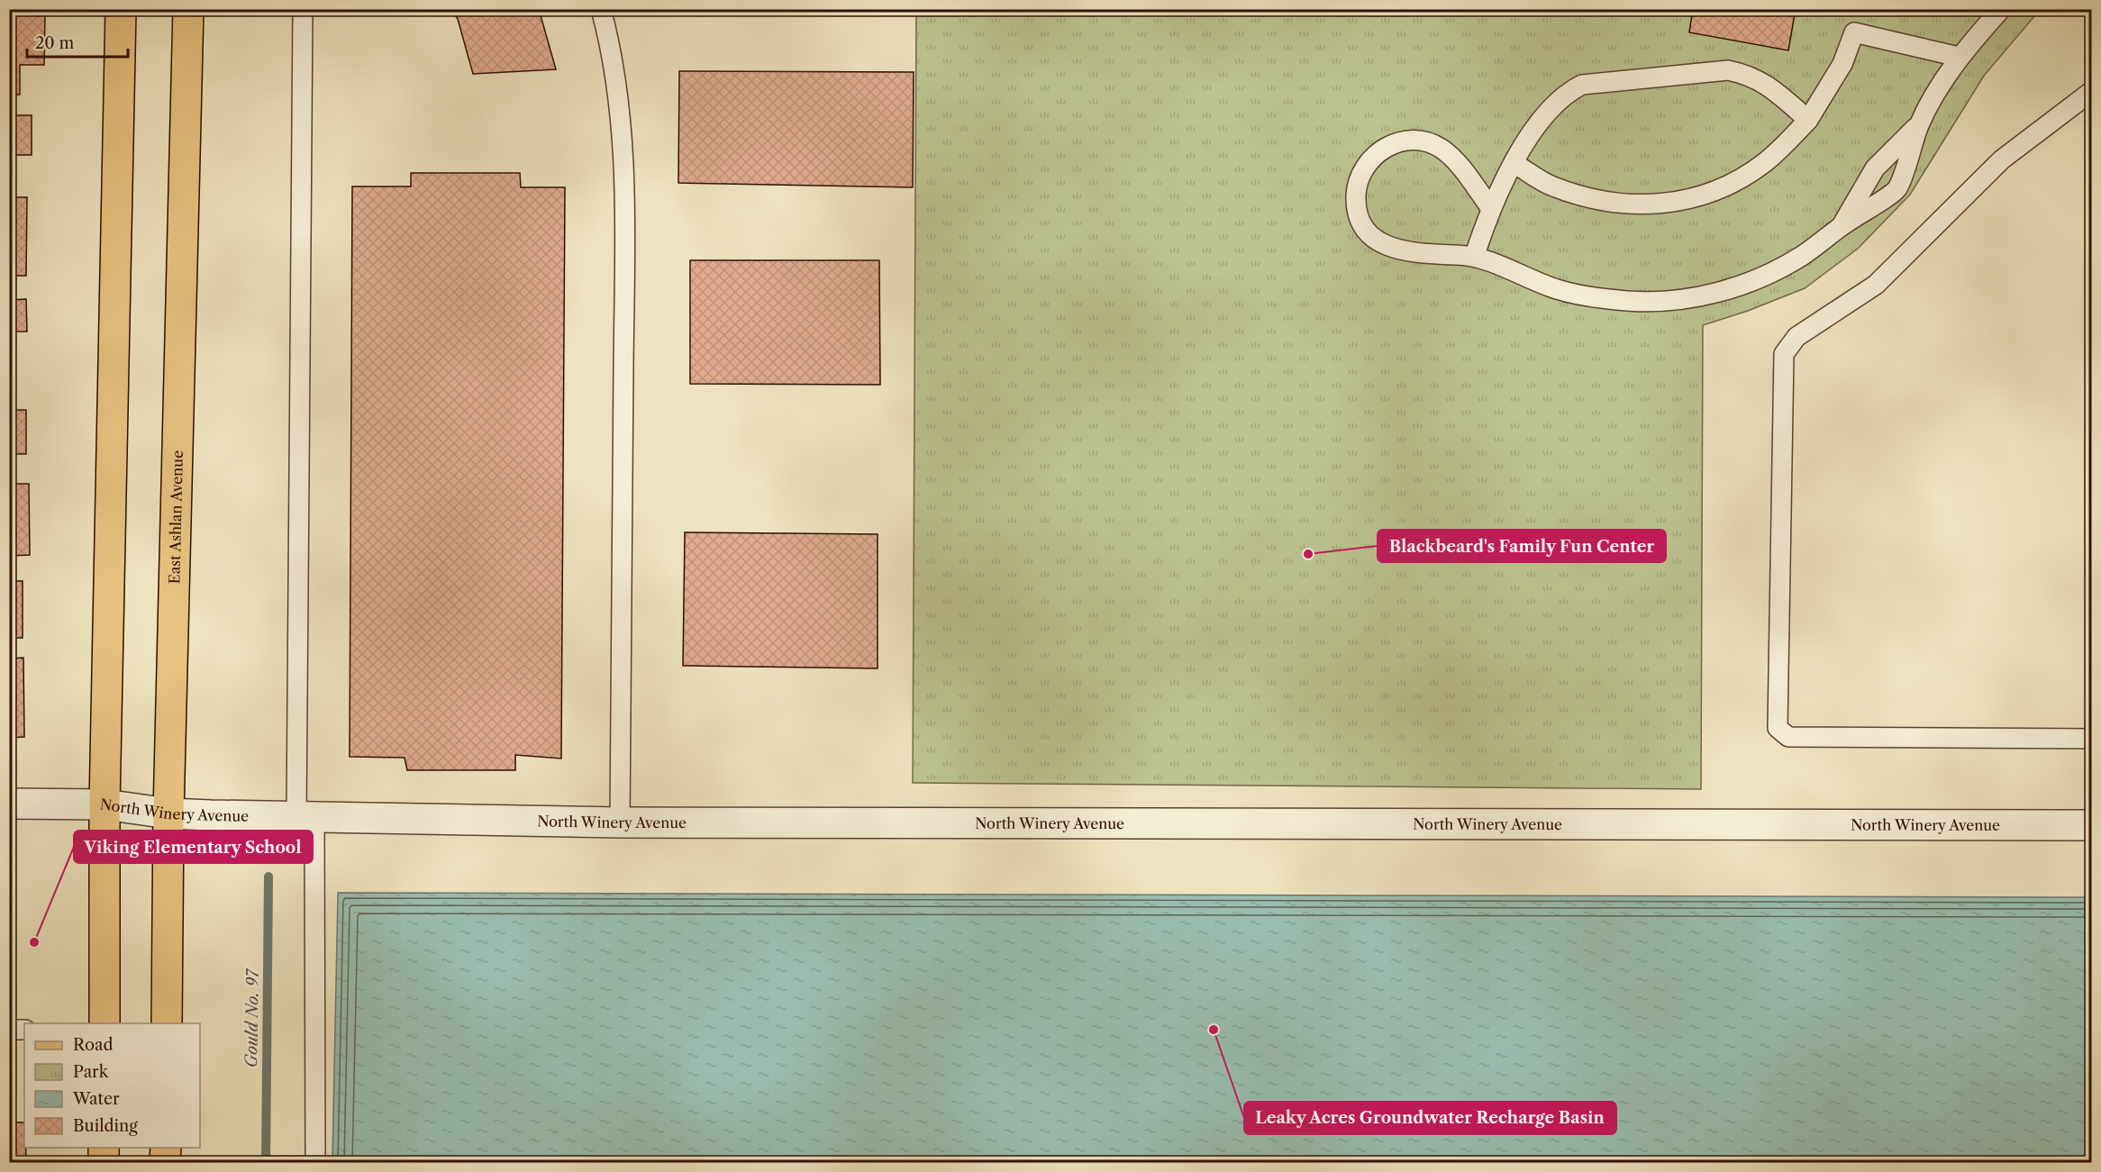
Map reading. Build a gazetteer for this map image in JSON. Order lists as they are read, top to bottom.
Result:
{
  "streets": {
    "main road": ["East Ashlan Avenue"],
    "street": ["North Winery Avenue"]
  },
  "crossings": [
    ["East Ashlan Avenue", "North Winery Avenue"]
  ],
  "water": ["Gould No. 97"],
  "places": ["Blackbeard's Family Fun Center", "Viking Elementary School", "Leaky Acres Groundwater Recharge Basin"],
  "legend": [
    "Road",
    "Park",
    "Water",
    "Building"
  ],
  "scale_bar": "20 m"
}
